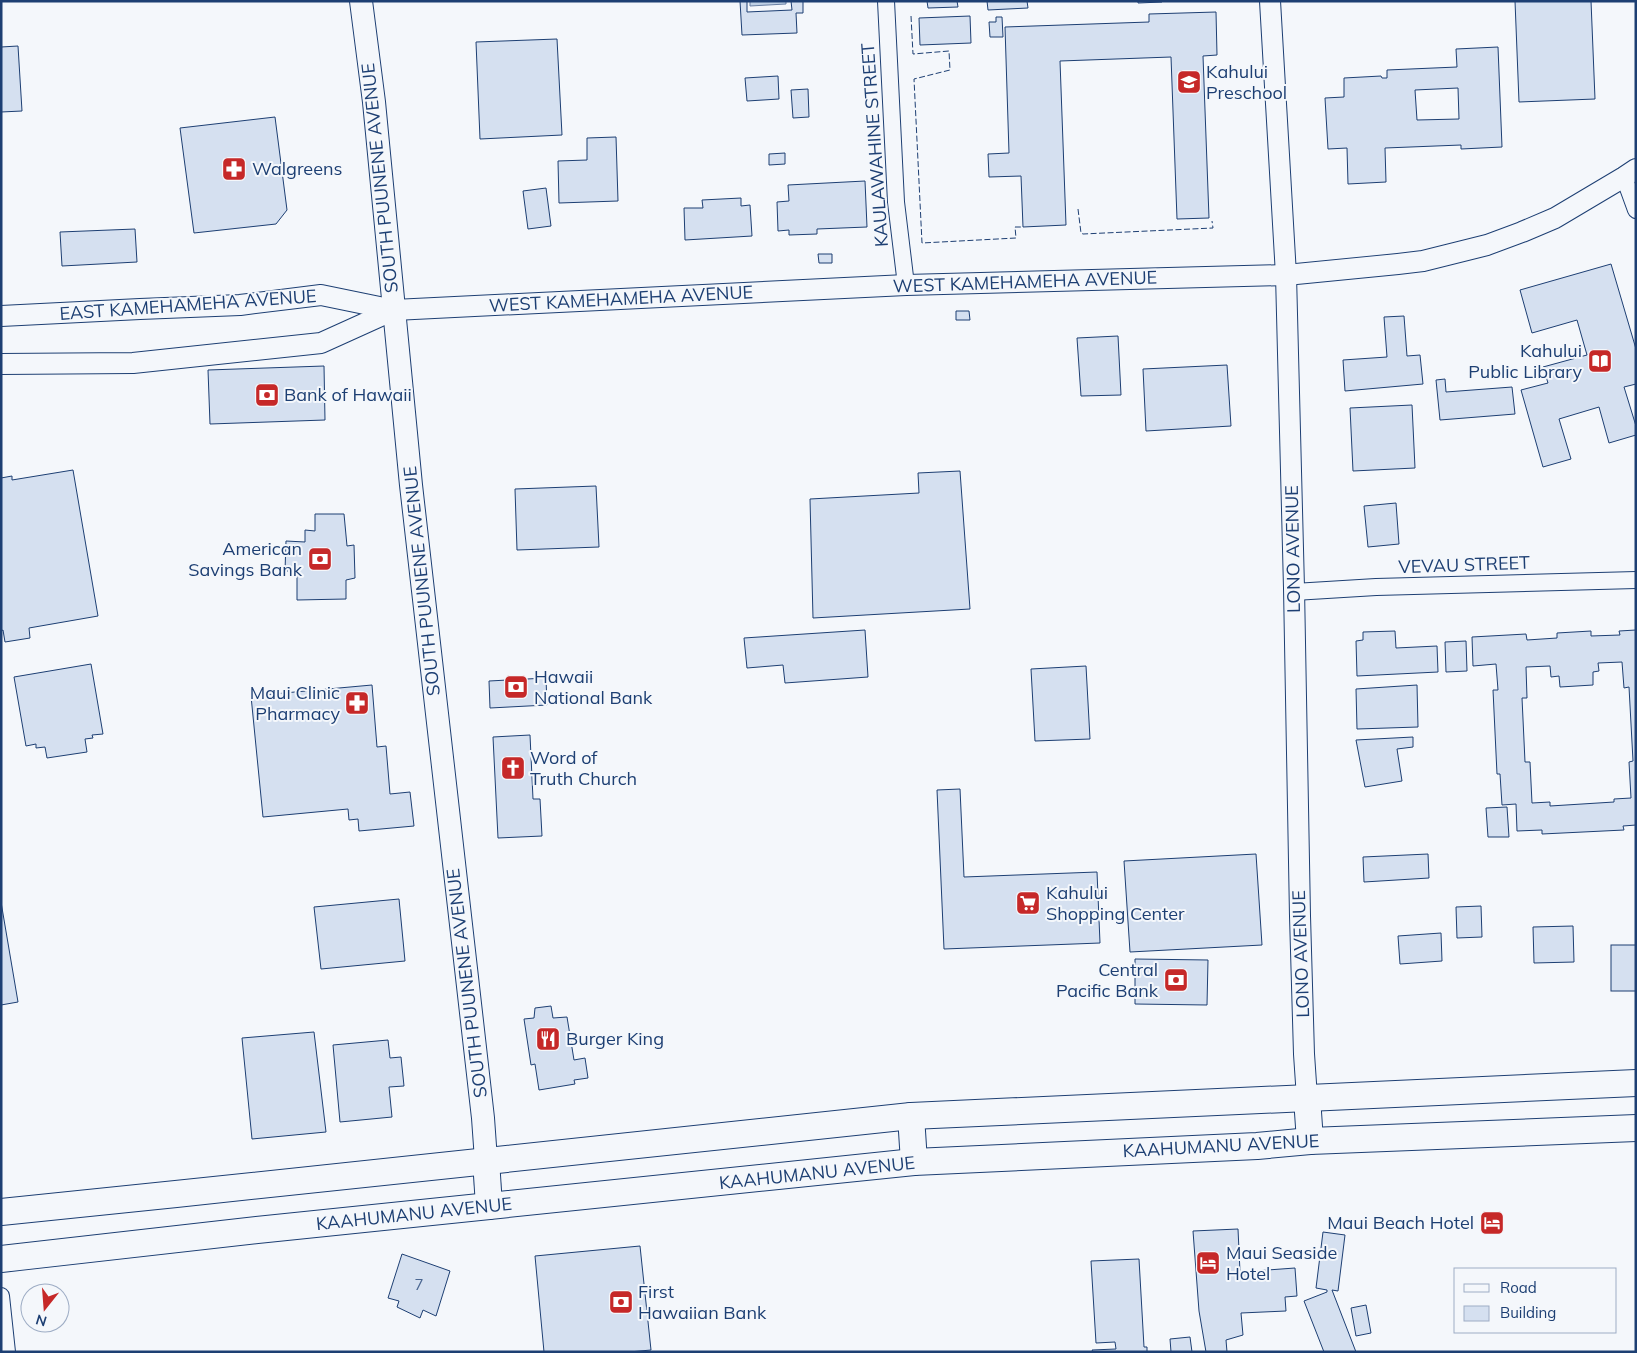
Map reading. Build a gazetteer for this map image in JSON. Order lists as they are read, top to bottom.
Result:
{
  "streets": {
    "main road": ["SOUTH PUUNENE AVENUE", "KAAHUMANU AVENUE"],
    "street": [
      "KAULAWAHINE STREET",
      "WEST KAMEHAMEHA AVENUE",
      "EAST KAMEHAMEHA AVENUE",
      "LONO AVENUE",
      "VEVAU STREET"
    ]
  },
  "crossings": [
    ["KAULAWAHINE STREET", "WEST KAMEHAMEHA AVENUE"],
    ["SOUTH PUUNENE AVENUE", "WEST KAMEHAMEHA AVENUE"],
    ["SOUTH PUUNENE AVENUE", "EAST KAMEHAMEHA AVENUE"],
    ["WEST KAMEHAMEHA AVENUE", "EAST KAMEHAMEHA AVENUE"],
    ["WEST KAMEHAMEHA AVENUE", "LONO AVENUE"],
    ["LONO AVENUE", "VEVAU STREET"]
  ],
  "places": {
    "school or university": ["Kahului Preschool"],
    "pharmacy": ["Walgreens", "Maui Clinic Pharmacy"],
    "library": ["Kahului Public Library"],
    "bank": [
      "Bank of Hawaii",
      "American Savings Bank",
      "Hawaii National Bank",
      "Central Pacific Bank",
      "First Hawaiian Bank"
    ],
    "church": ["Word of Truth Church"],
    "supermarket": ["Kahului Shopping Center"],
    "restaurant": ["Burger King"],
    "hotel": ["Maui Beach Hotel", "Maui Seaside Hotel"]
  },
  "house_numbers": ["7"],
  "legend": ["Road", "Building"],
  "north": "bottom"
}
